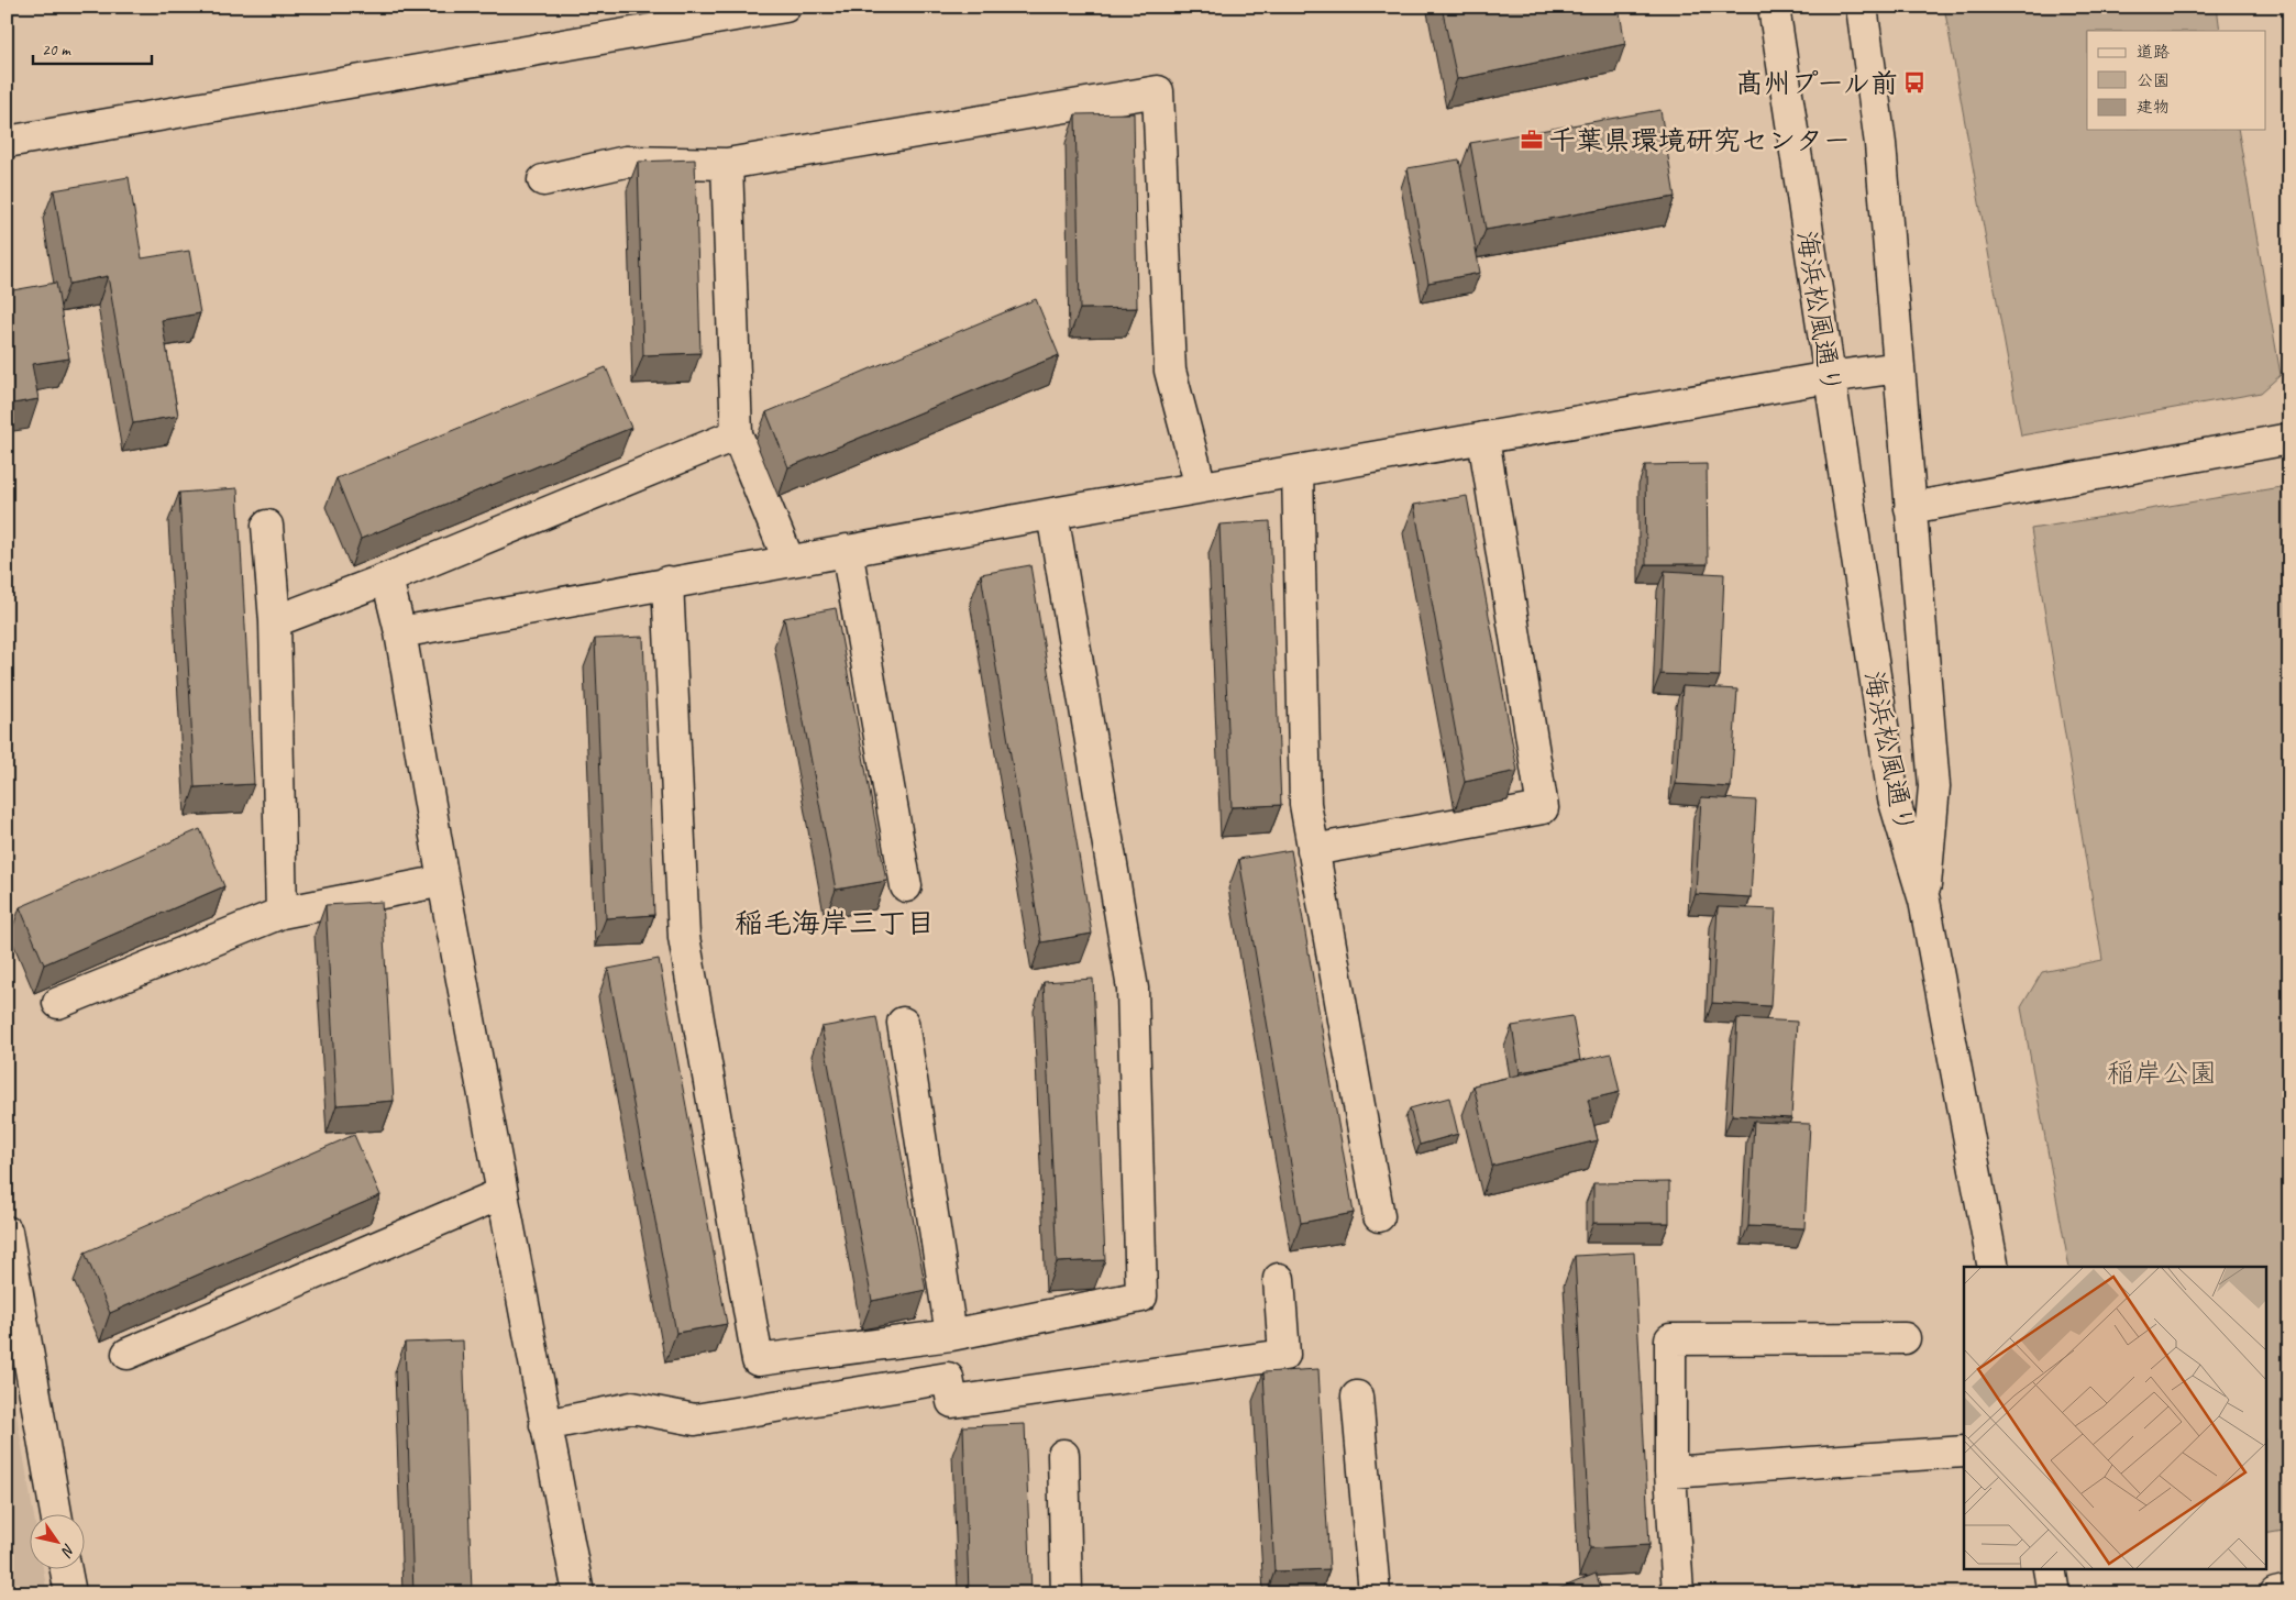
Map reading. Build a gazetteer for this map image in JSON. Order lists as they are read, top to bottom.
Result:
{
  "streets": {
    "street": ["海浜松風通り"]
  },
  "districts": ["稲毛海岸三丁目"],
  "parks": ["稲岸公園"],
  "places": {
    "bus stop": ["髙州プール前"],
    "office": ["千葉県環境研究センター"]
  },
  "legend": ["道路", "公園", "建物"],
  "scale_bar": "20 m",
  "north": "bottom right"
}
